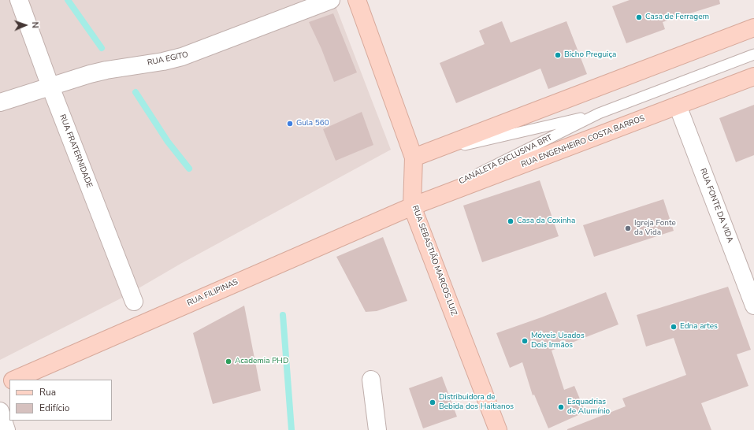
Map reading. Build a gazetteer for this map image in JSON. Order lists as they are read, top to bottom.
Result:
{
  "streets": {
    "street": [
      "RUA EGITO",
      "RUA ENGENHEIRO COSTA BARROS",
      "RUA FRATERNIDADE",
      "RUA FONTE DA VIDA",
      "RUA SEBASTIÃO MARCOS LUIZ",
      "RUA FILIPINAS"
    ],
    "lane": ["CANALETA EXCLUSIVA BRT"]
  },
  "crossings": [
    ["RUA EGITO", "RUA FRATERNIDADE"],
    ["RUA ENGENHEIRO COSTA BARROS", "CANALETA EXCLUSIVA BRT"],
    ["RUA ENGENHEIRO COSTA BARROS", "RUA FONTE DA VIDA"],
    ["RUA ENGENHEIRO COSTA BARROS", "RUA SEBASTIÃO MARCOS LUIZ"],
    ["RUA ENGENHEIRO COSTA BARROS", "RUA FILIPINAS"],
    ["CANALETA EXCLUSIVA BRT", "RUA SEBASTIÃO MARCOS LUIZ"],
    ["CANALETA EXCLUSIVA BRT", "RUA FILIPINAS"],
    ["RUA SEBASTIÃO MARCOS LUIZ", "RUA FILIPINAS"]
  ],
  "places": [
    "Casa de Ferragem",
    "Bicho Preguiça",
    "Gula 560",
    "Casa da Coxinha",
    "Igreja Fonte da Vida",
    "Edna artes",
    "Móveis Usados Dois Irmãos",
    "Academia PHD",
    "Distribuidora de Bebida dos Haitianos",
    "Esquadrias de Alumínio"
  ],
  "legend": ["Rua", "Edifício"],
  "north": "right"
}
